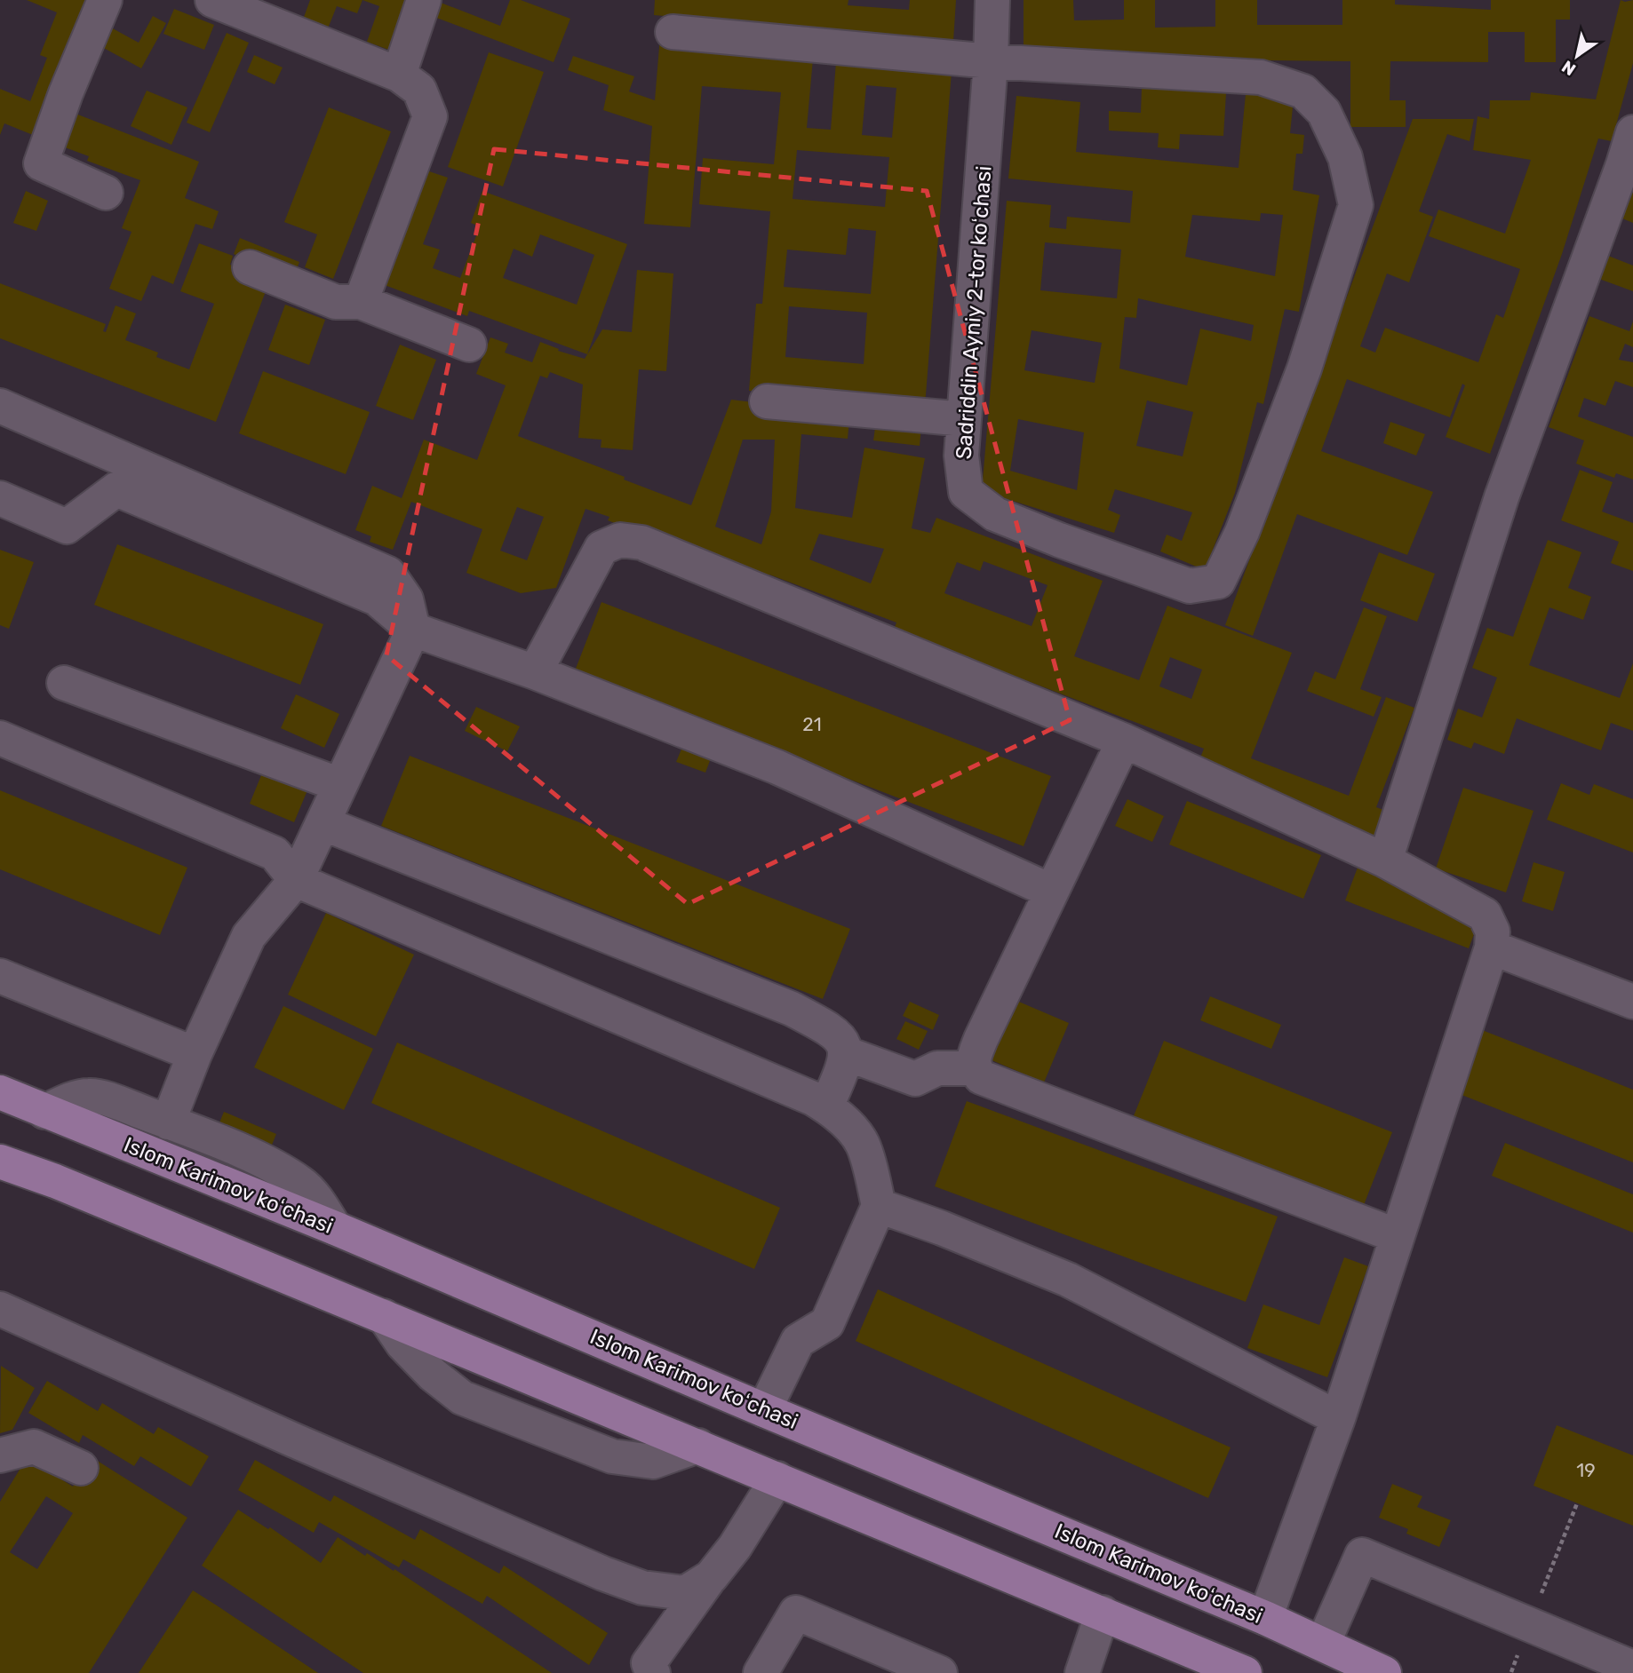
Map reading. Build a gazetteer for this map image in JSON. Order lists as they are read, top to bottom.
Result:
{
  "streets": {
    "main road": ["Islom Karimov koʻchasi"],
    "street": ["Sadriddin Ayniy 2-tor koʻchasi"]
  },
  "house_numbers": ["21", "19"],
  "north": "bottom left"
}
